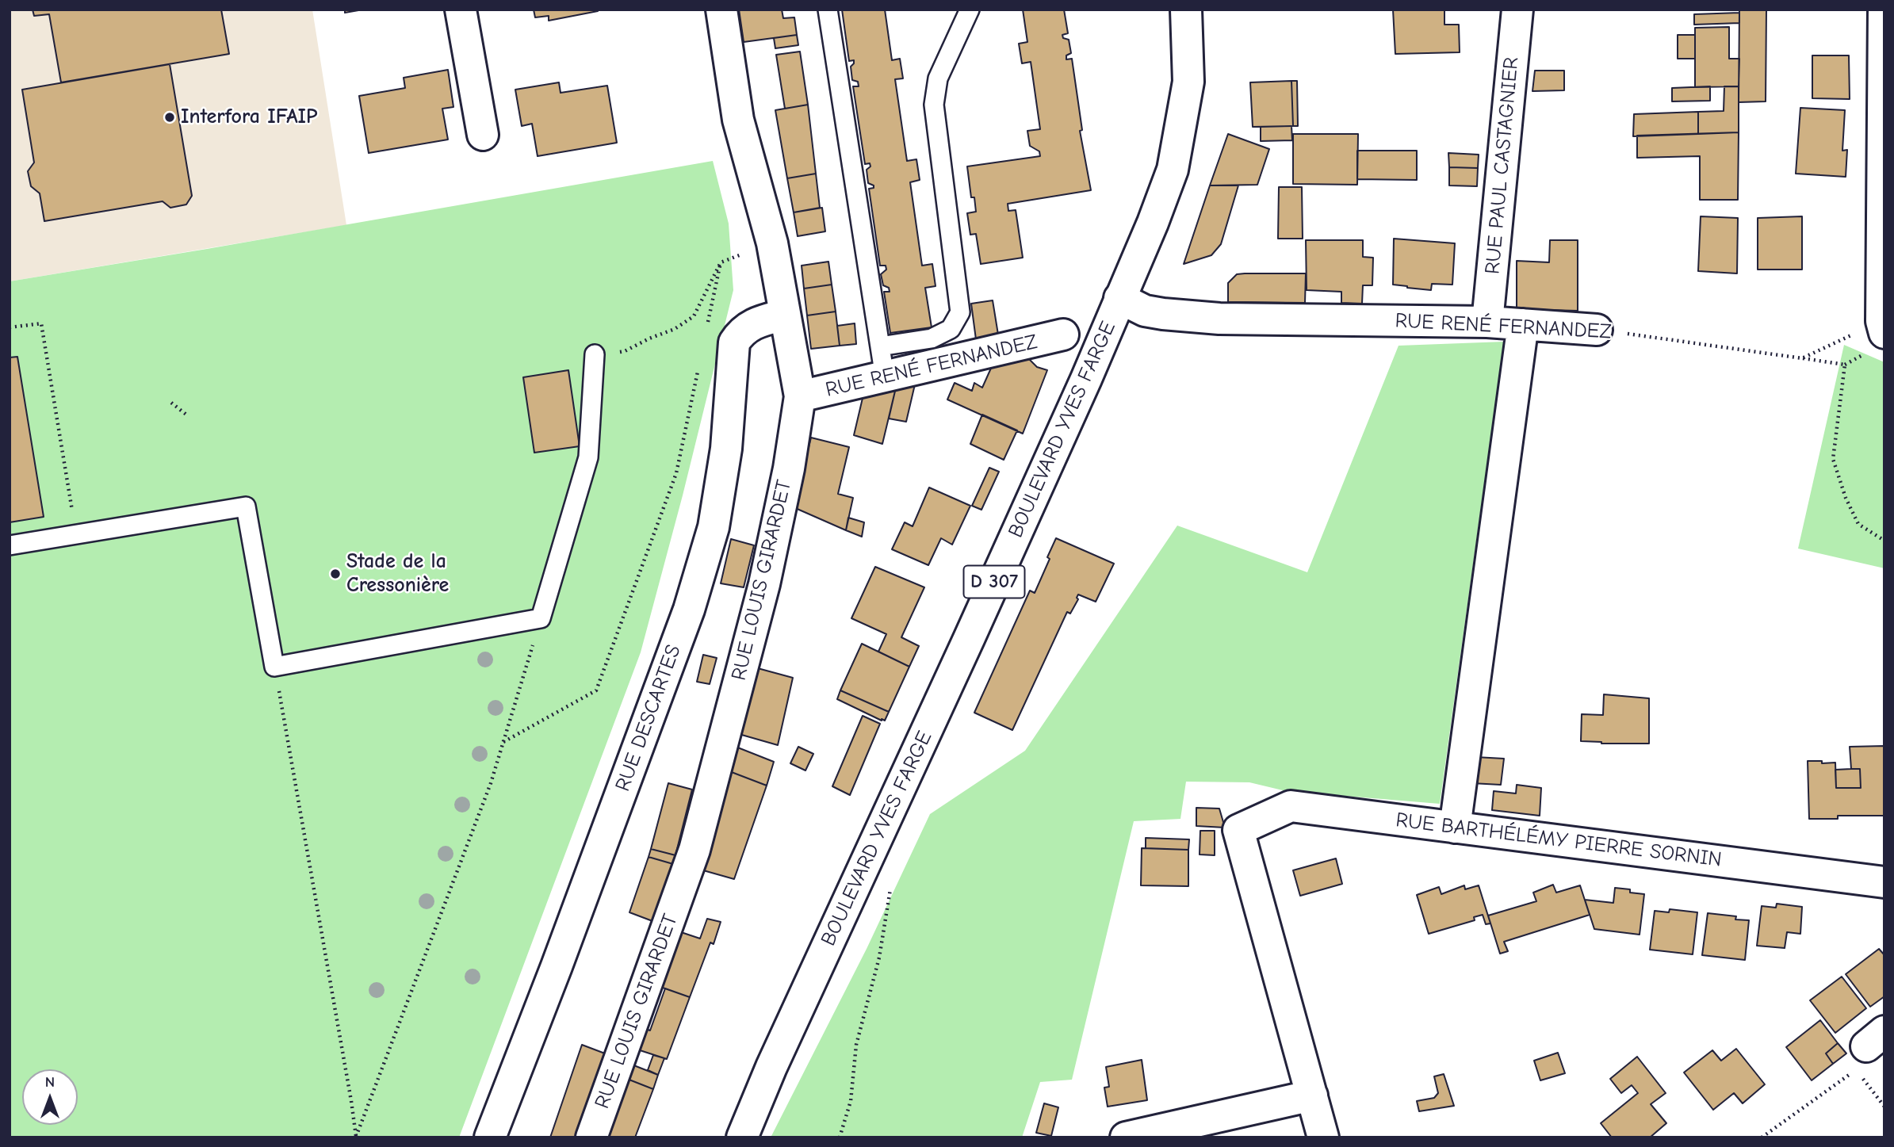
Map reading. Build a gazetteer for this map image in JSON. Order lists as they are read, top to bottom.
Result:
{
  "streets": {
    "street": [
      "RUE PAUL CASTAGNIER",
      "RUE RENÉ FERNANDEZ",
      "BOULEVARD YVES FARGE",
      "RUE LOUIS GIRARDET",
      "D 307",
      "RUE DESCARTES",
      "RUE BARTHÉLÉMY PIERRE SORNIN"
    ]
  },
  "crossings": [
    ["RUE PAUL CASTAGNIER", "RUE RENÉ FERNANDEZ"],
    ["RUE RENÉ FERNANDEZ", "BOULEVARD YVES FARGE"],
    ["RUE RENÉ FERNANDEZ", "RUE LOUIS GIRARDET"],
    ["RUE LOUIS GIRARDET", "RUE DESCARTES"]
  ],
  "places": ["Interfora IFAIP", "Stade de la Cressonière"],
  "north": "top"
}
